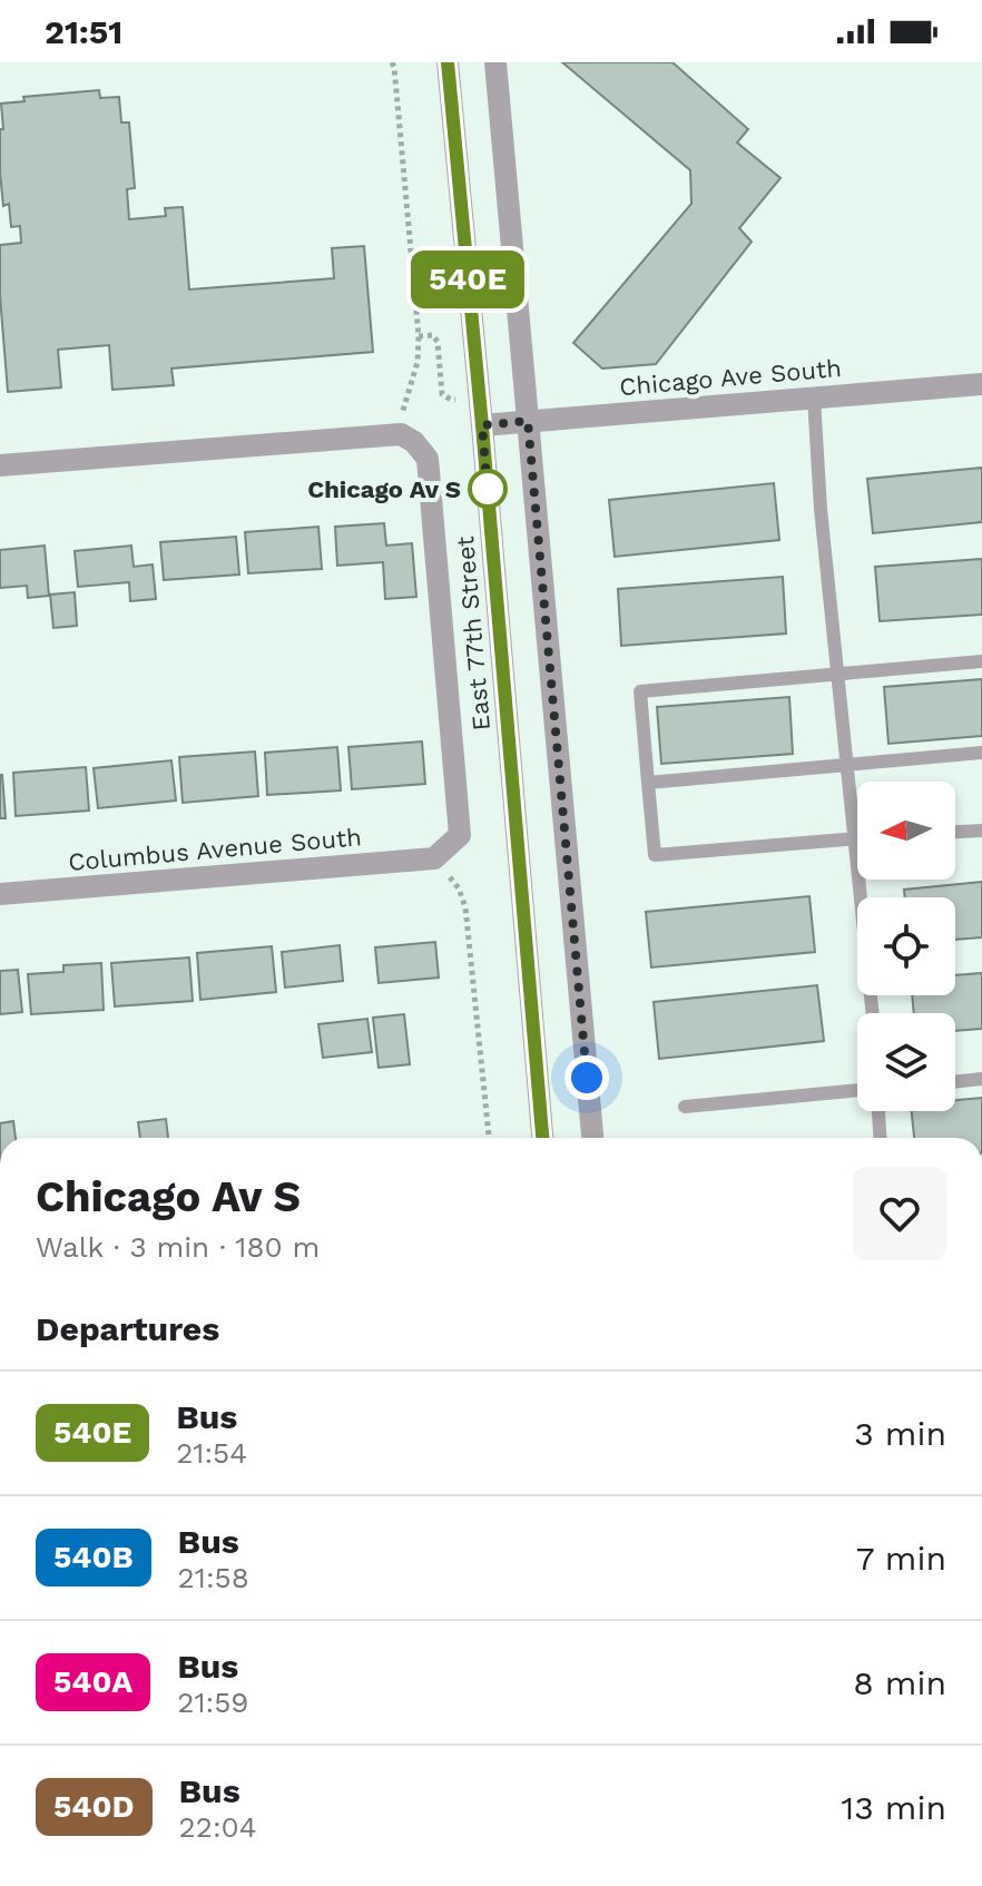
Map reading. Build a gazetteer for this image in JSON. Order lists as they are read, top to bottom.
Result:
{
  "streets": {
    "street": ["Chicago Ave South", "East 77th Street", "Columbus Avenue South"]
  },
  "crossings": [
    ["Chicago Ave South", "East 77th Street"]
  ],
  "places": ["Chicago Av S"],
  "lines": ["bus line 540E"],
  "north": "left",
  "page": {
    "status": "21:51",
    "on_map": "540E",
    "heading": [
      ["Chicago Av S", "Walk · 3 min · 180 m"],
      "Departures"
    ],
    "list": [
      {
        "mark": "540E",
        "name": "Bus",
        "note": "21:54",
        "value": "3 min"
      },
      {
        "mark": "540B",
        "name": "Bus",
        "note": "21:58",
        "value": "7 min"
      },
      {
        "mark": "540A",
        "name": "Bus",
        "note": "21:59",
        "value": "8 min"
      },
      {
        "mark": "540D",
        "name": "Bus",
        "note": "22:04",
        "value": "13 min"
      }
    ]
  }
}
